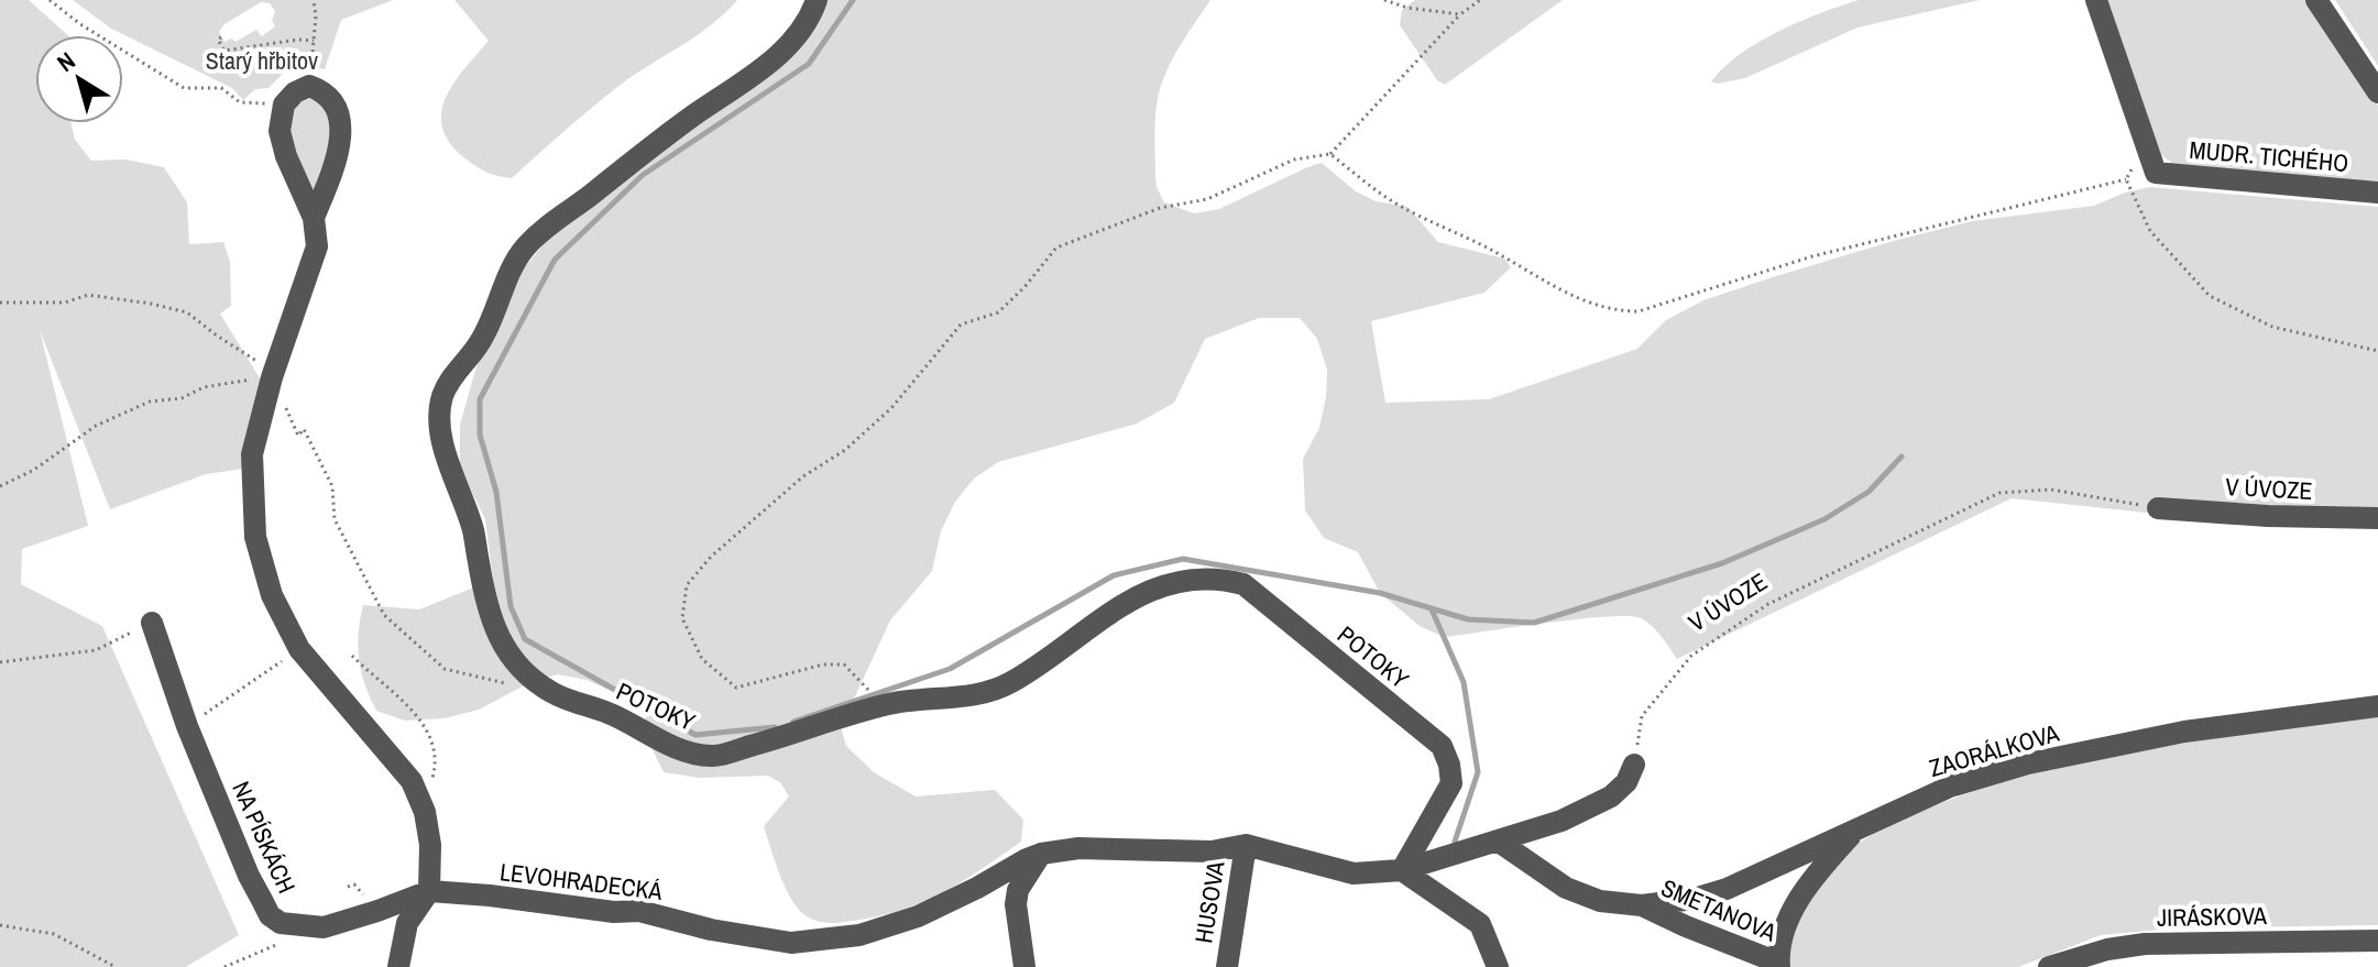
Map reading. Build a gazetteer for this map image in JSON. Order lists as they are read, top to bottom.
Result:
{
  "streets": {
    "street": [
      "MUDR. TICHÉHO",
      "V ÚVOZE",
      "POTOKY",
      "ZAORÁLKOVA",
      "NA PÍSKÁCH",
      "LEVOHRADECKÁ",
      "HUSOVA",
      "SMETANOVA",
      "JIRÁSKOVA"
    ]
  },
  "crossings": [
    ["POTOKY", "LEVOHRADECKÁ"],
    ["ZAORÁLKOVA", "SMETANOVA"],
    ["NA PÍSKÁCH", "LEVOHRADECKÁ"],
    ["LEVOHRADECKÁ", "HUSOVA"]
  ],
  "parks": ["Starý hřbitov"],
  "north": "top left"
}
